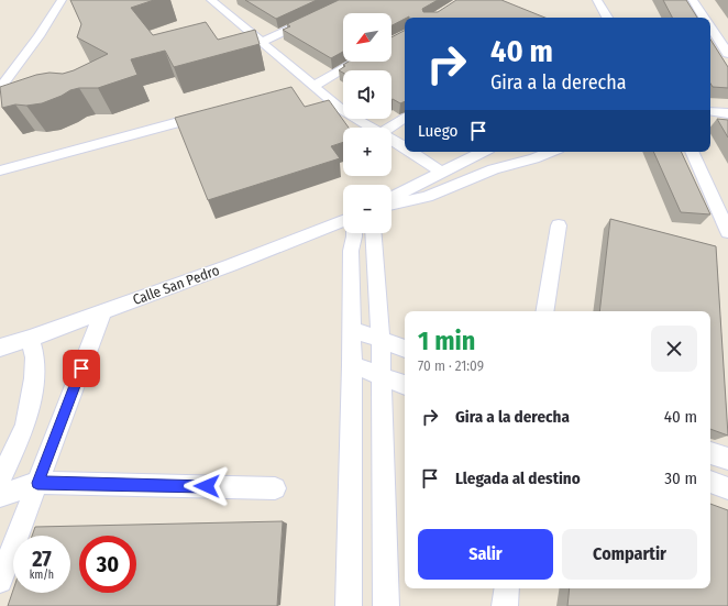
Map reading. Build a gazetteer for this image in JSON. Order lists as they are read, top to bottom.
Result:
{
  "streets": {
    "street": ["Calle San Pedro"]
  },
  "north": "bottom left",
  "page": {
    "map_buttons": ["+", "−"],
    "turn": ["40 m", "Gira a la derecha"],
    "then": "Luego",
    "heading": ["1 min", "70 m · 21:09"],
    "list": [
      {
        "name": "Gira a la derecha",
        "value": "40 m"
      },
      {
        "name": "Llegada al destino",
        "value": "30 m"
      }
    ],
    "buttons": ["Salir", "Compartir"],
    "speed": "27 km/h",
    "limit": "30"
  }
}
